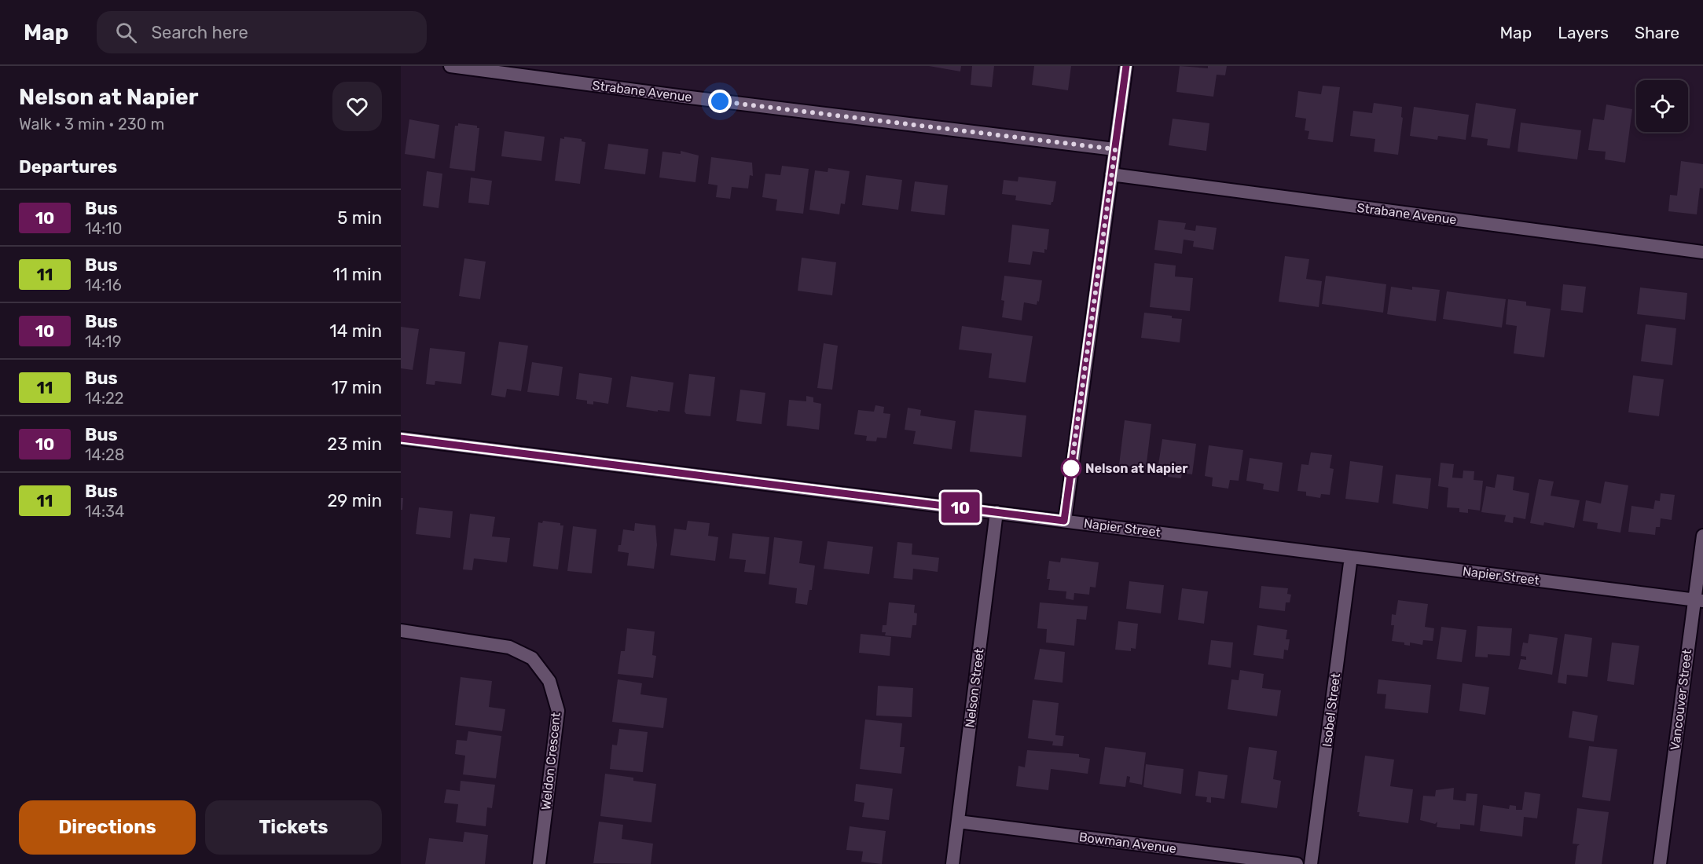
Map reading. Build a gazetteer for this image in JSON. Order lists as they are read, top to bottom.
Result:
{
  "streets": {
    "street": [
      "Strabane Avenue",
      "Napier Street",
      "Nelson Street",
      "Vancouver Street",
      "Isobel Street",
      "Weldon Crescent",
      "Bowman Avenue"
    ]
  },
  "crossings": [
    ["Napier Street", "Nelson Street"],
    ["Napier Street", "Vancouver Street"],
    ["Napier Street", "Isobel Street"],
    ["Nelson Street", "Bowman Avenue"]
  ],
  "places": ["Nelson at Napier"],
  "lines": ["bus line 10"],
  "page": {
    "header": "Map",
    "search": "Search here",
    "nav": ["Map", "Layers", "Share"],
    "heading": [
      ["Nelson at Napier", "Walk · 3 min · 230 m"],
      "Departures"
    ],
    "on_map": "10",
    "list": [
      {
        "mark": "10",
        "name": "Bus",
        "note": "14:10",
        "value": "5 min"
      },
      {
        "mark": "11",
        "name": "Bus",
        "note": "14:16",
        "value": "11 min"
      },
      {
        "mark": "10",
        "name": "Bus",
        "note": "14:19",
        "value": "14 min"
      },
      {
        "mark": "11",
        "name": "Bus",
        "note": "14:22",
        "value": "17 min"
      },
      {
        "mark": "10",
        "name": "Bus",
        "note": "14:28",
        "value": "23 min"
      },
      {
        "mark": "11",
        "name": "Bus",
        "note": "14:34",
        "value": "29 min"
      }
    ],
    "buttons": ["Directions", "Tickets"]
  }
}
